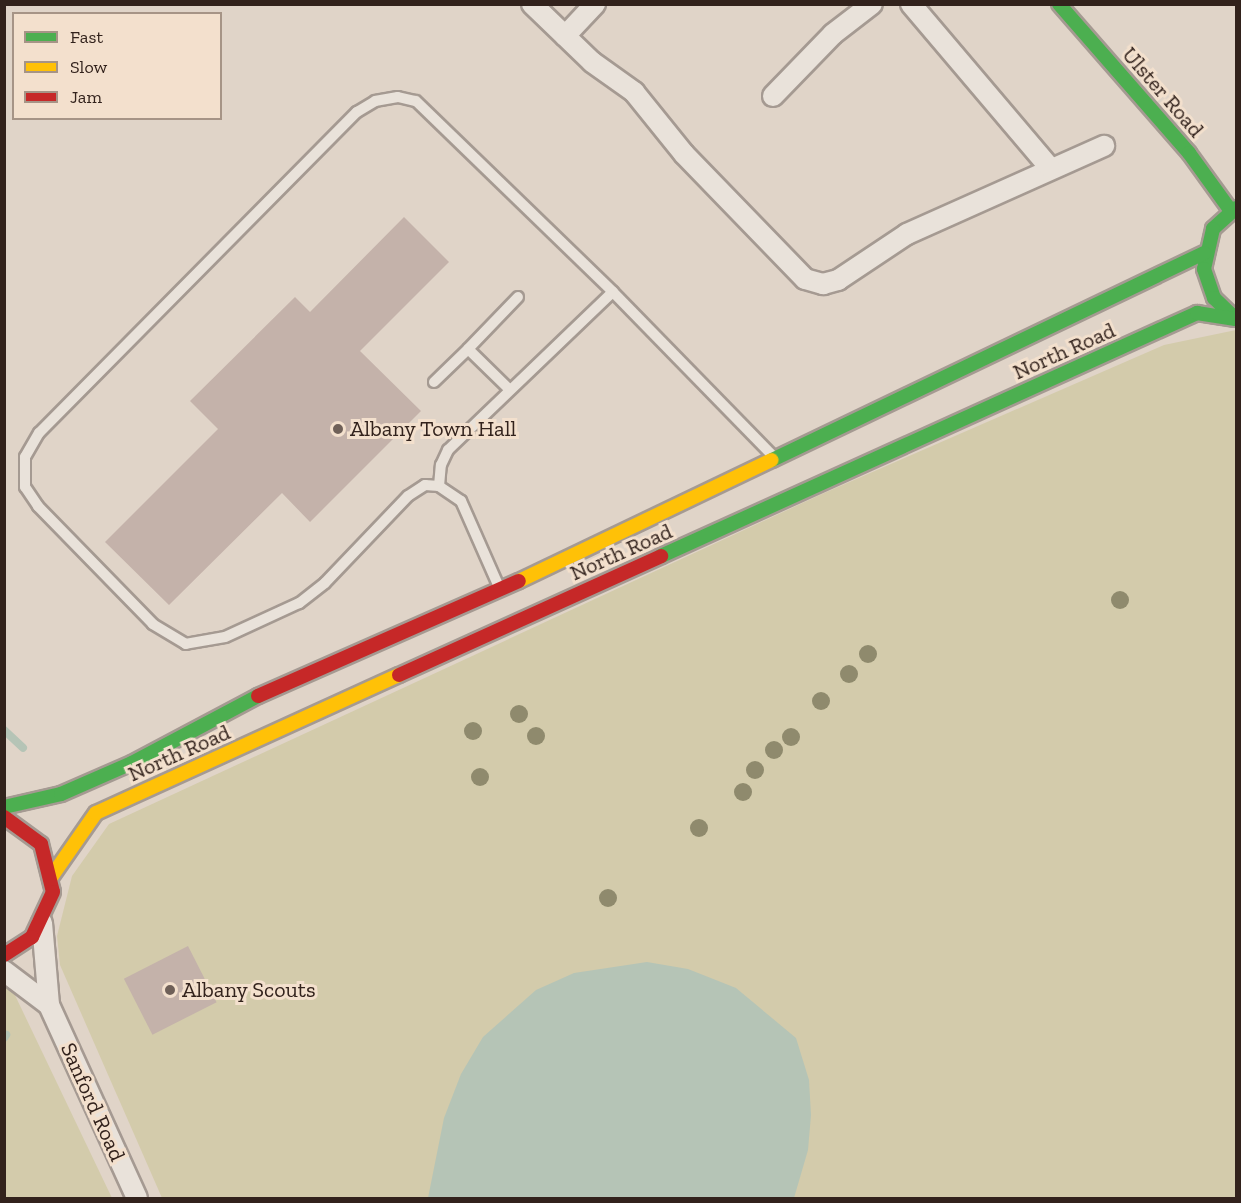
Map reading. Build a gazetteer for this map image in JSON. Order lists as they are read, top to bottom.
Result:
{
  "streets": {
    "main road": ["Ulster Road", "North Road"],
    "street": ["Sanford Road"]
  },
  "places": ["Albany Town Hall", "Albany Scouts"],
  "legend": ["Fast", "Slow", "Jam"]
}
